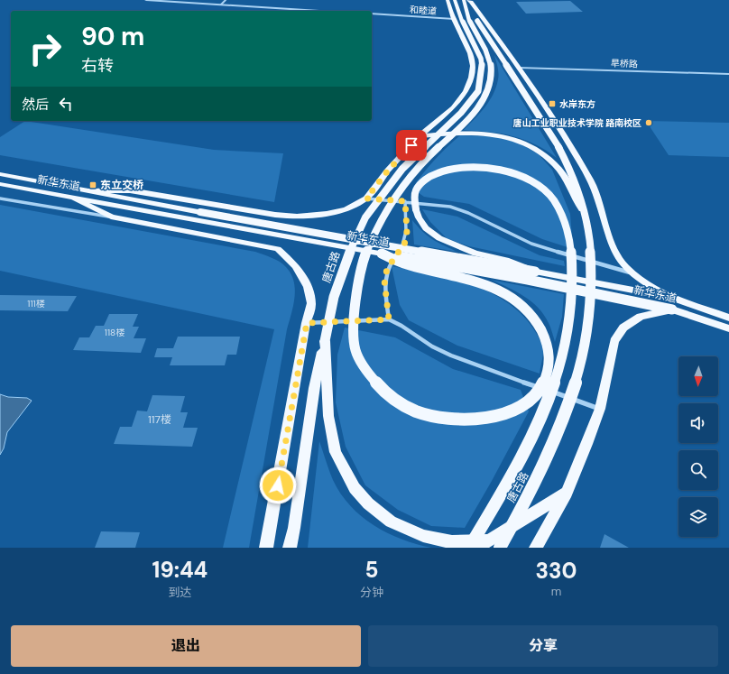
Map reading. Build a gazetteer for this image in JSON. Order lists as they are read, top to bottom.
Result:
{
  "streets": {
    "main road": ["新华东道", "唐古路"],
    "street": ["和睦道", "旱桥路"]
  },
  "places": {
    "transit": ["水岸东方", "东立交桥"],
    "other": ["唐山工业职业技术学院 路南校区"]
  },
  "house_numbers": ["111楼", "118楼", "117楼"],
  "north": "bottom",
  "page": {
    "turn": ["90 m", "右转"],
    "then": "然后",
    "eta": [
      "19:44",
      "到达",
      "5",
      "分钟",
      "330",
      "m"
    ],
    "buttons": ["退出", "分享"]
  }
}
